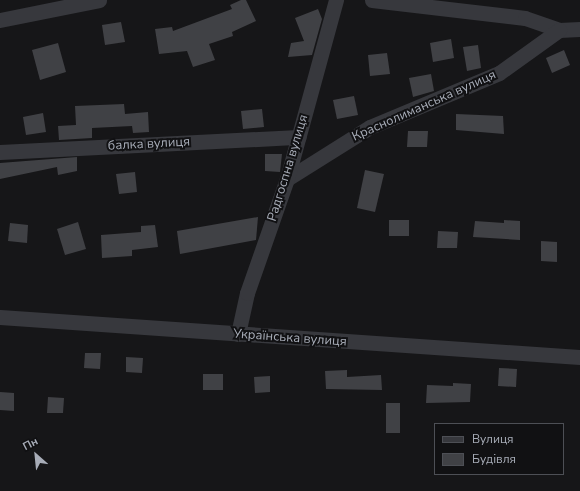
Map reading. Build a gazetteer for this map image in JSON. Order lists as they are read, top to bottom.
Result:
{
  "streets": {
    "street": [
      "Краснолиманська вулиця",
      "балка вулиця",
      "Радгоспна вулиця",
      "Українська вулиця"
    ]
  },
  "crossings": [
    ["Краснолиманська вулиця", "Радгоспна вулиця"],
    ["балка вулиця", "Радгоспна вулиця"],
    ["Радгоспна вулиця", "Українська вулиця"]
  ],
  "legend": ["Вулиця", "Будівля"],
  "north": "top left"
}
